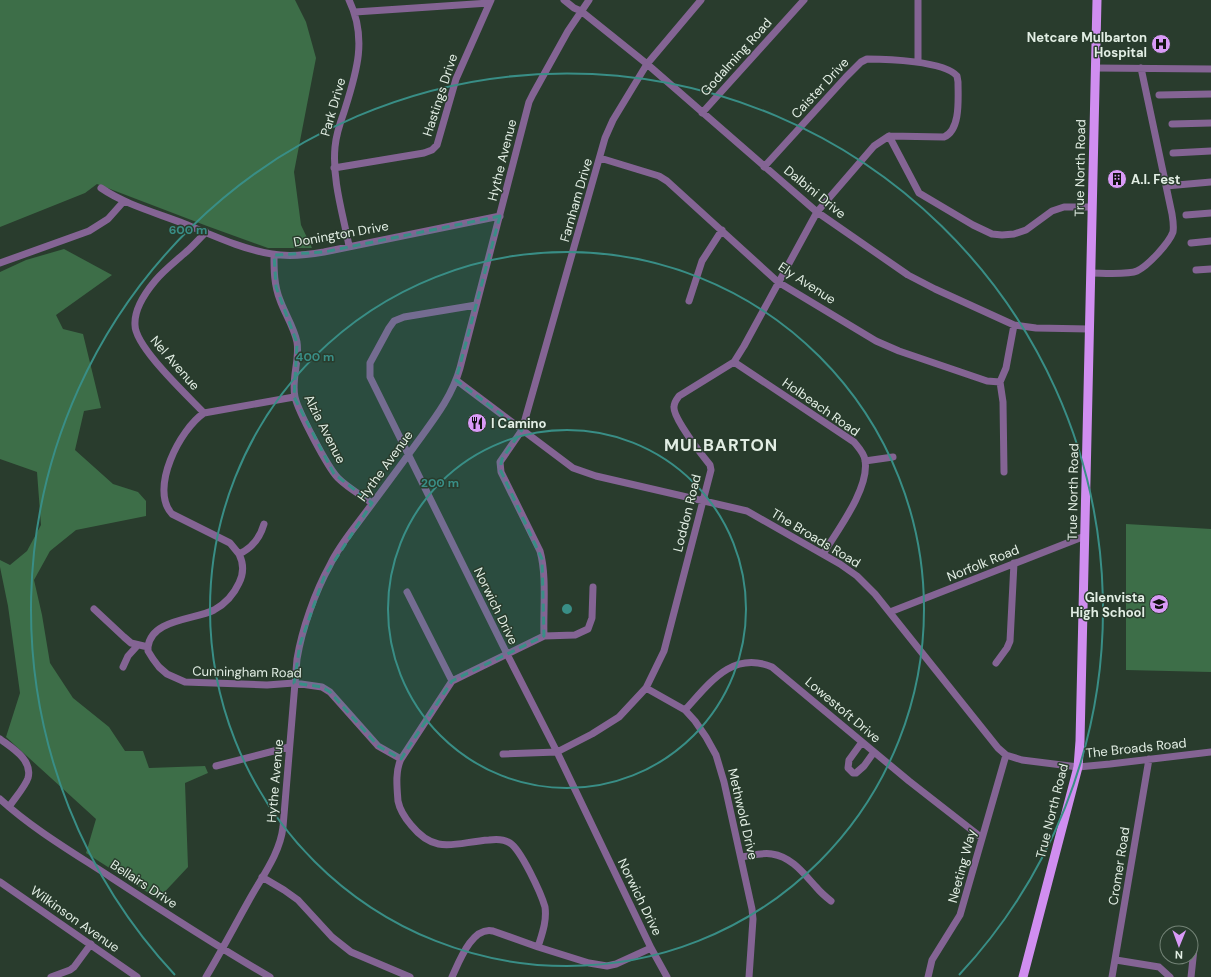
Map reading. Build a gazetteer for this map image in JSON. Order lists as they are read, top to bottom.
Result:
{
  "streets": {
    "main road": ["True North Road"],
    "street": [
      "Godalming Road",
      "Caister Drive",
      "Hastings Drive",
      "Park Drive",
      "Hythe Avenue",
      "Dalbini Drive",
      "Farnham Drive",
      "Donington Drive",
      "Ely Avenue",
      "Nel Avenue",
      "Holbeach Road",
      "Alzia Avenue",
      "Loddon Road",
      "The Broads Road",
      "Norfolk Road",
      "Norwich Drive",
      "Cunningham Road",
      "Lowestoft Drive",
      "Methwold Drive",
      "Neeting Way",
      "Cromer Road",
      "Bellairs Drive",
      "Wilkinson Avenue"
    ]
  },
  "crossings": [
    ["Godalming Road", "Dalbini Drive"],
    ["Caister Drive", "Dalbini Drive"],
    ["Caister Drive", "Loddon Road"],
    ["Hastings Drive", "Park Drive"],
    ["Park Drive", "Donington Drive"],
    ["Hythe Avenue", "Dalbini Drive"],
    ["Hythe Avenue", "Donington Drive"],
    ["Hythe Avenue", "Alzia Avenue"],
    ["Hythe Avenue", "The Broads Road"],
    ["Hythe Avenue", "Norwich Drive"],
    ["Hythe Avenue", "Cunningham Road"],
    ["Hythe Avenue", "Bellairs Drive"],
    ["True North Road", "Dalbini Drive"],
    ["True North Road", "The Broads Road"],
    ["True North Road", "Norfolk Road"],
    ["Dalbini Drive", "Farnham Drive"],
    ["Dalbini Drive", "Loddon Road"],
    ["Farnham Drive", "Ely Avenue"],
    ["Farnham Drive", "The Broads Road"],
    ["Donington Drive", "Nel Avenue"],
    ["Donington Drive", "Alzia Avenue"],
    ["Ely Avenue", "Loddon Road"],
    ["Holbeach Road", "Loddon Road"],
    ["Loddon Road", "The Broads Road"],
    ["Loddon Road", "Norwich Drive"],
    ["Loddon Road", "Methwold Drive"],
    ["The Broads Road", "Norfolk Road"],
    ["The Broads Road", "Neeting Way"],
    ["The Broads Road", "Cromer Road"],
    ["Lowestoft Drive", "Methwold Drive"],
    ["Lowestoft Drive", "Neeting Way"]
  ],
  "districts": ["MULBARTON"],
  "places": {
    "hospital": ["Netcare Mulbarton Hospital"],
    "building": ["A.I. Fest"],
    "restaurant": ["I Camino"],
    "school or university": ["Glenvista High School"]
  },
  "north": "bottom",
  "rings": ["600 m", "400 m", "200 m"]
}
